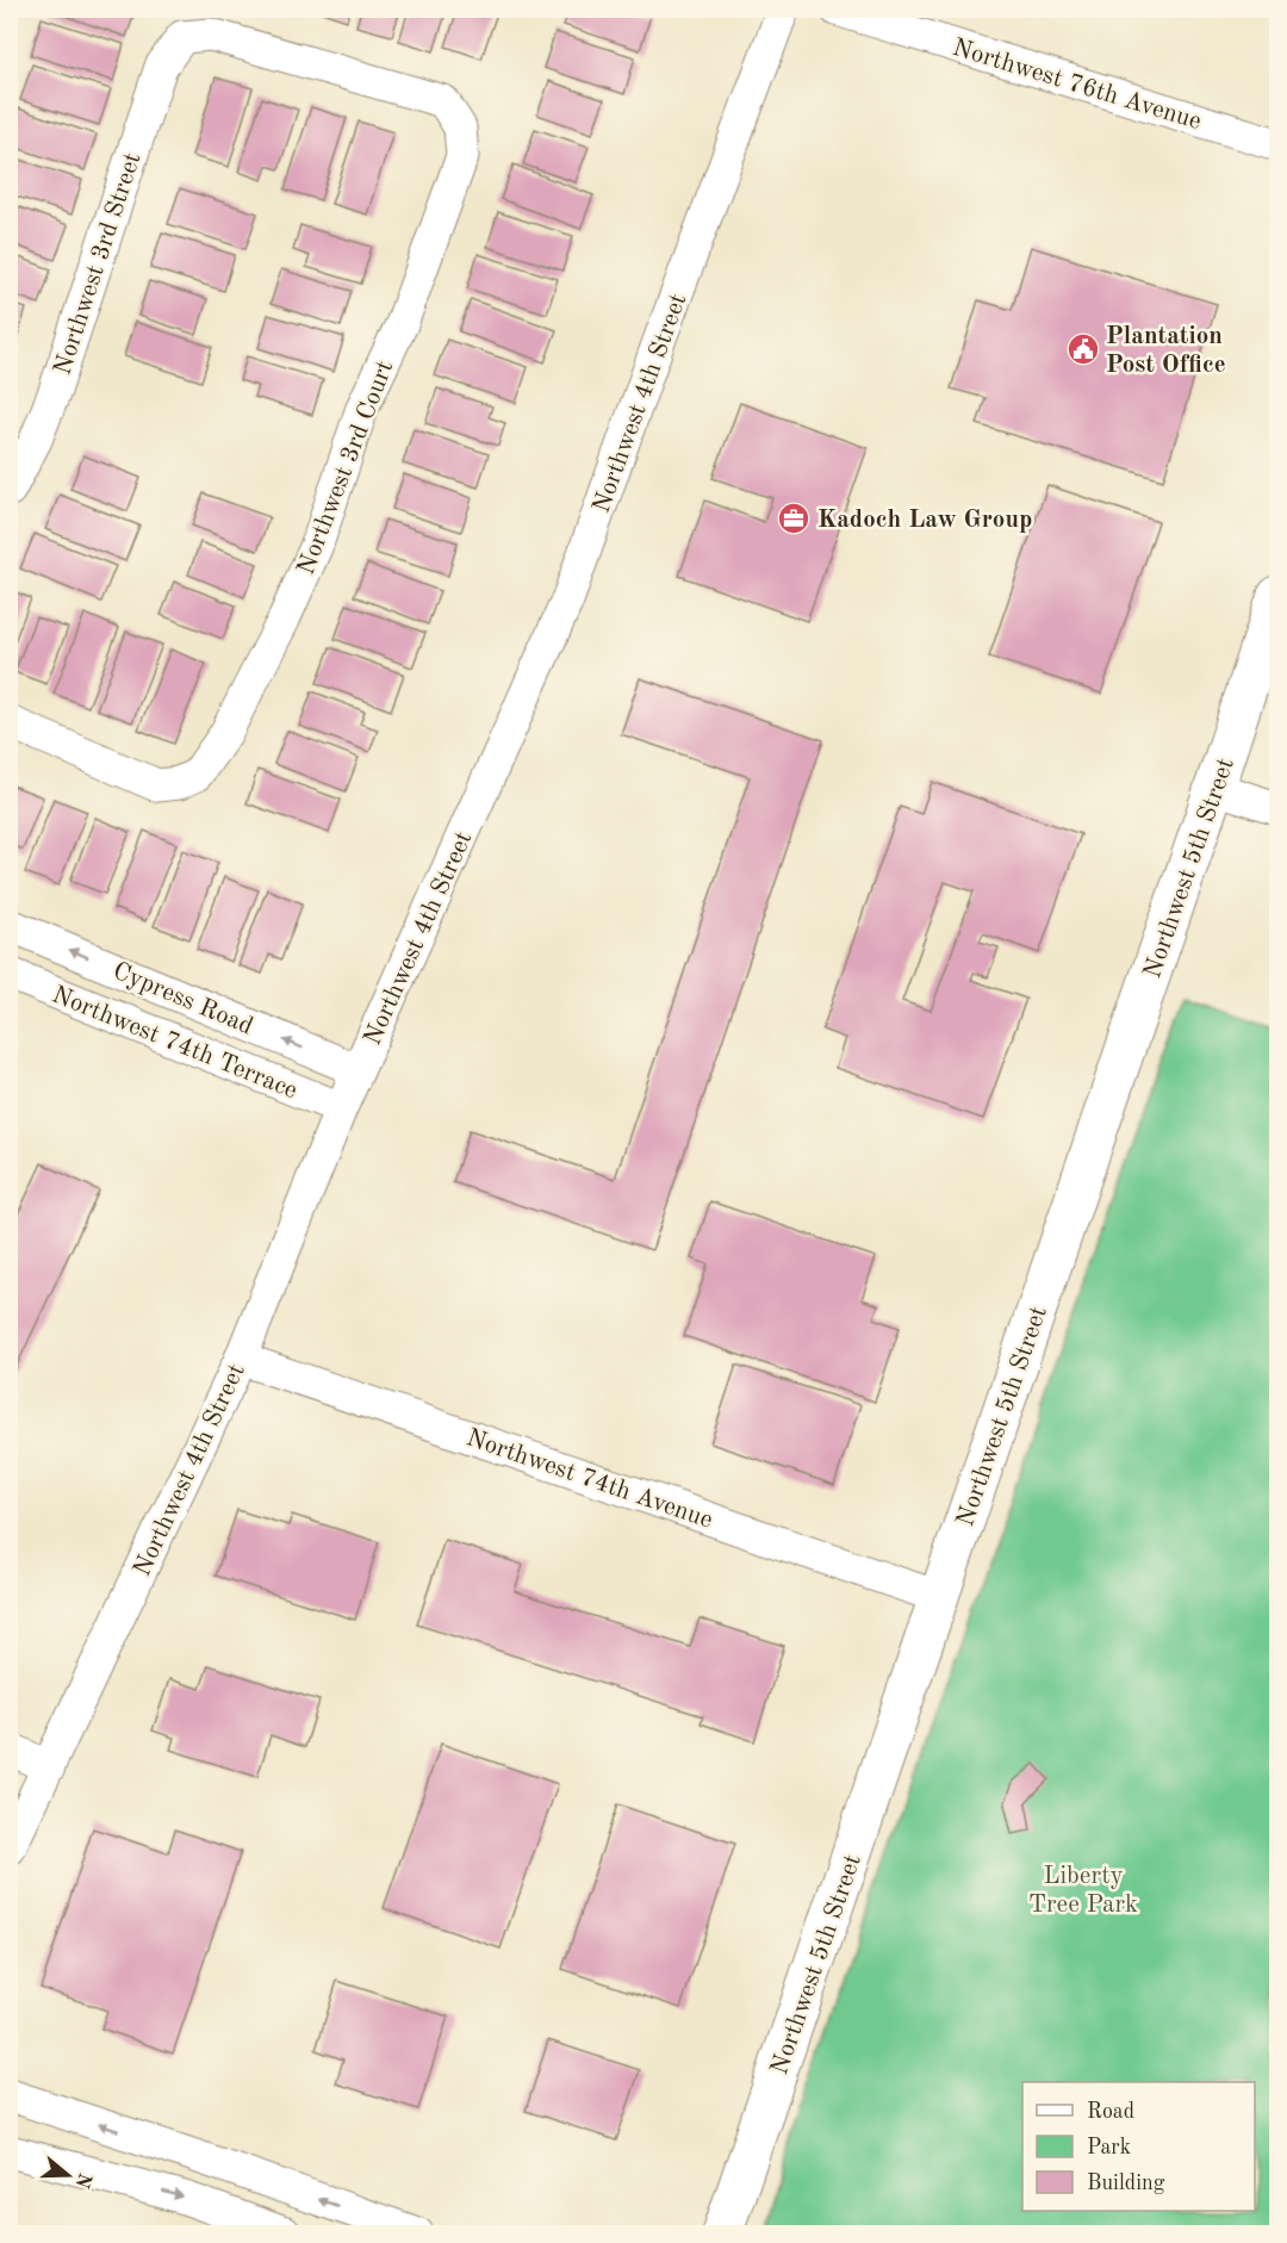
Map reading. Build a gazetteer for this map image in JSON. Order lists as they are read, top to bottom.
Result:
{
  "streets": {
    "street": [
      "Northwest 76th Avenue",
      "Northwest 3rd Street",
      "Northwest 4th Street",
      "Northwest 3rd Court",
      "Northwest 5th Street",
      "Cypress Road",
      "Northwest 74th Terrace",
      "Northwest 74th Avenue"
    ]
  },
  "crossings": [
    ["Northwest 3rd Street", "Northwest 3rd Court"],
    ["Northwest 4th Street", "Cypress Road"],
    ["Northwest 4th Street", "Northwest 74th Terrace"],
    ["Northwest 4th Street", "Northwest 74th Avenue"],
    ["Northwest 5th Street", "Northwest 74th Avenue"]
  ],
  "one_way": ["Cypress Road"],
  "parks": ["Liberty Tree Park"],
  "places": {
    "public building": ["Plantation Post Office"],
    "office": ["Kadoch Law Group"]
  },
  "legend": ["Road", "Park", "Building"],
  "north": "right"
}
